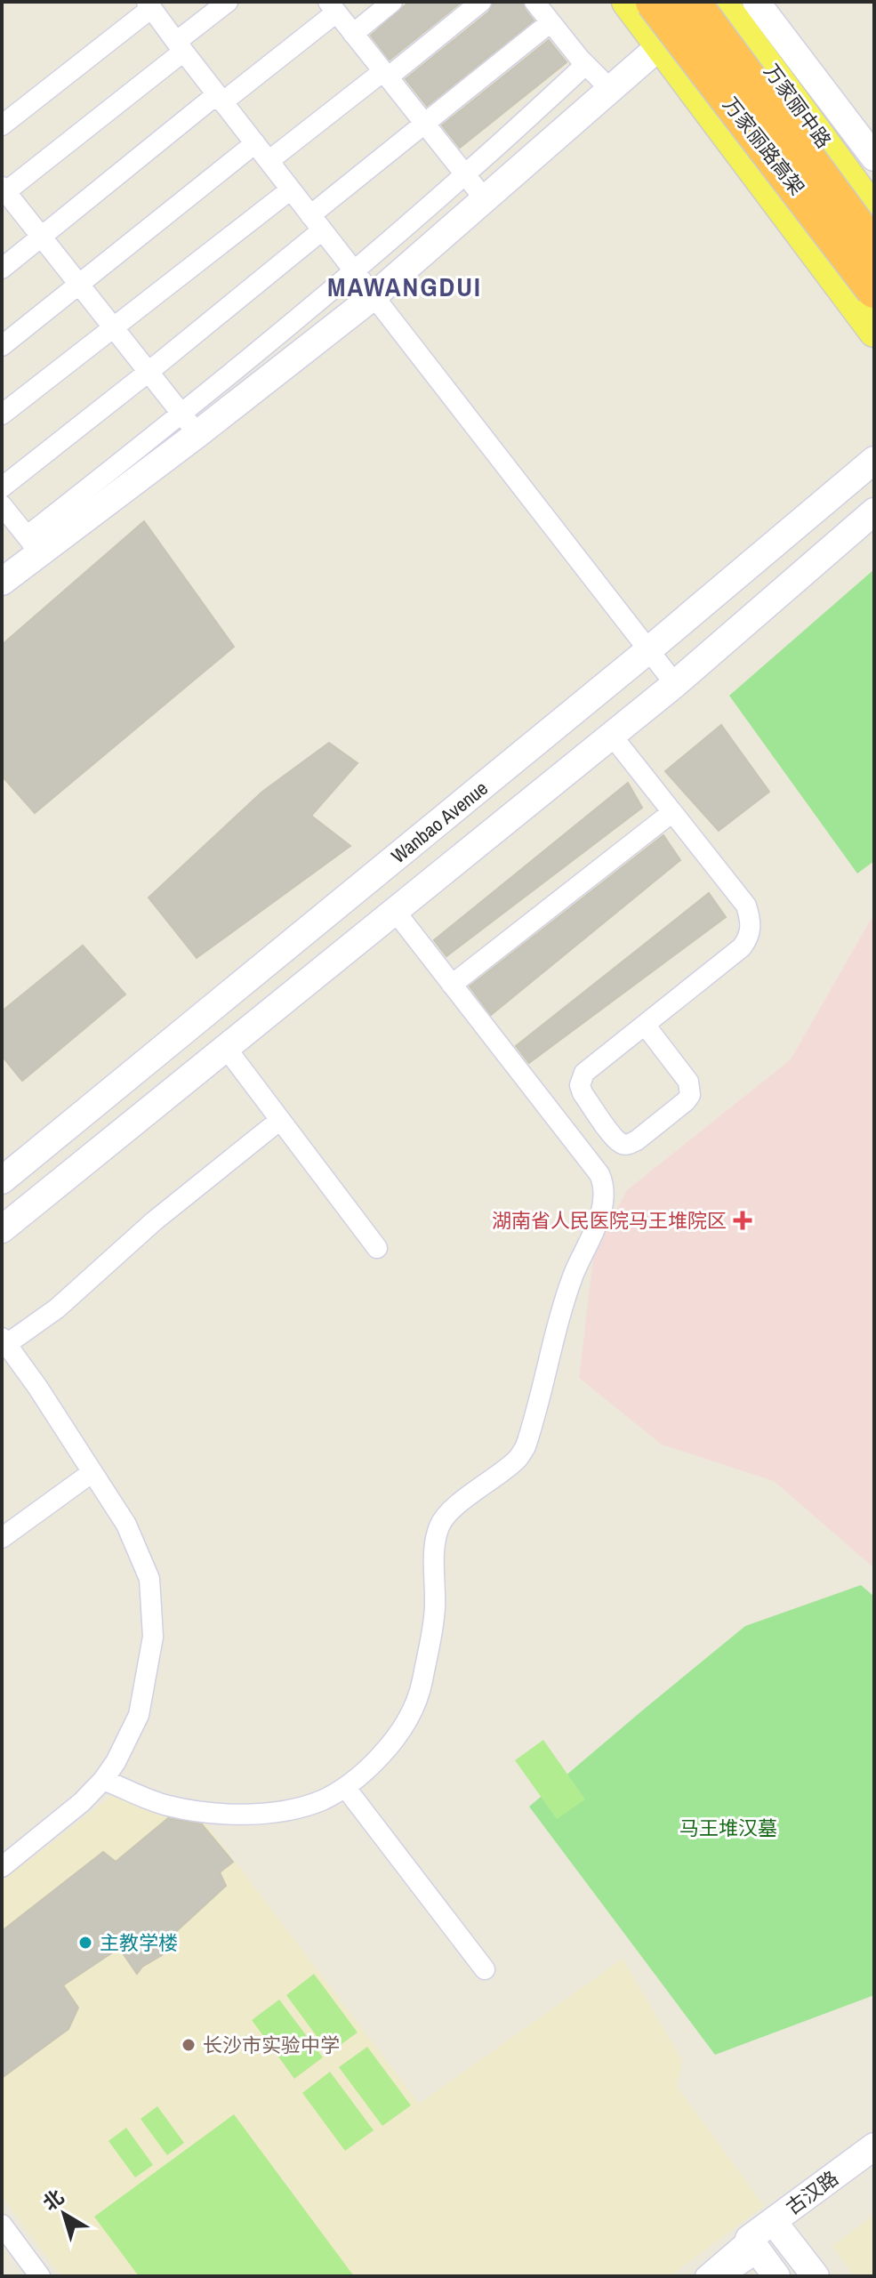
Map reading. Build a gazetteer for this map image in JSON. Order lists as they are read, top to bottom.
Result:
{
  "streets": {
    "highway": ["万家丽路高架"],
    "main road": ["万家丽中路", "Wanbao Avenue", "古汉路"]
  },
  "districts": ["MAWANGDUI"],
  "parks": ["马王堆汉墓"],
  "places": {
    "health": ["湖南省人民医院马王堆院区"],
    "other": ["主教学楼", "长沙市实验中学"]
  },
  "north": "top left"
}
